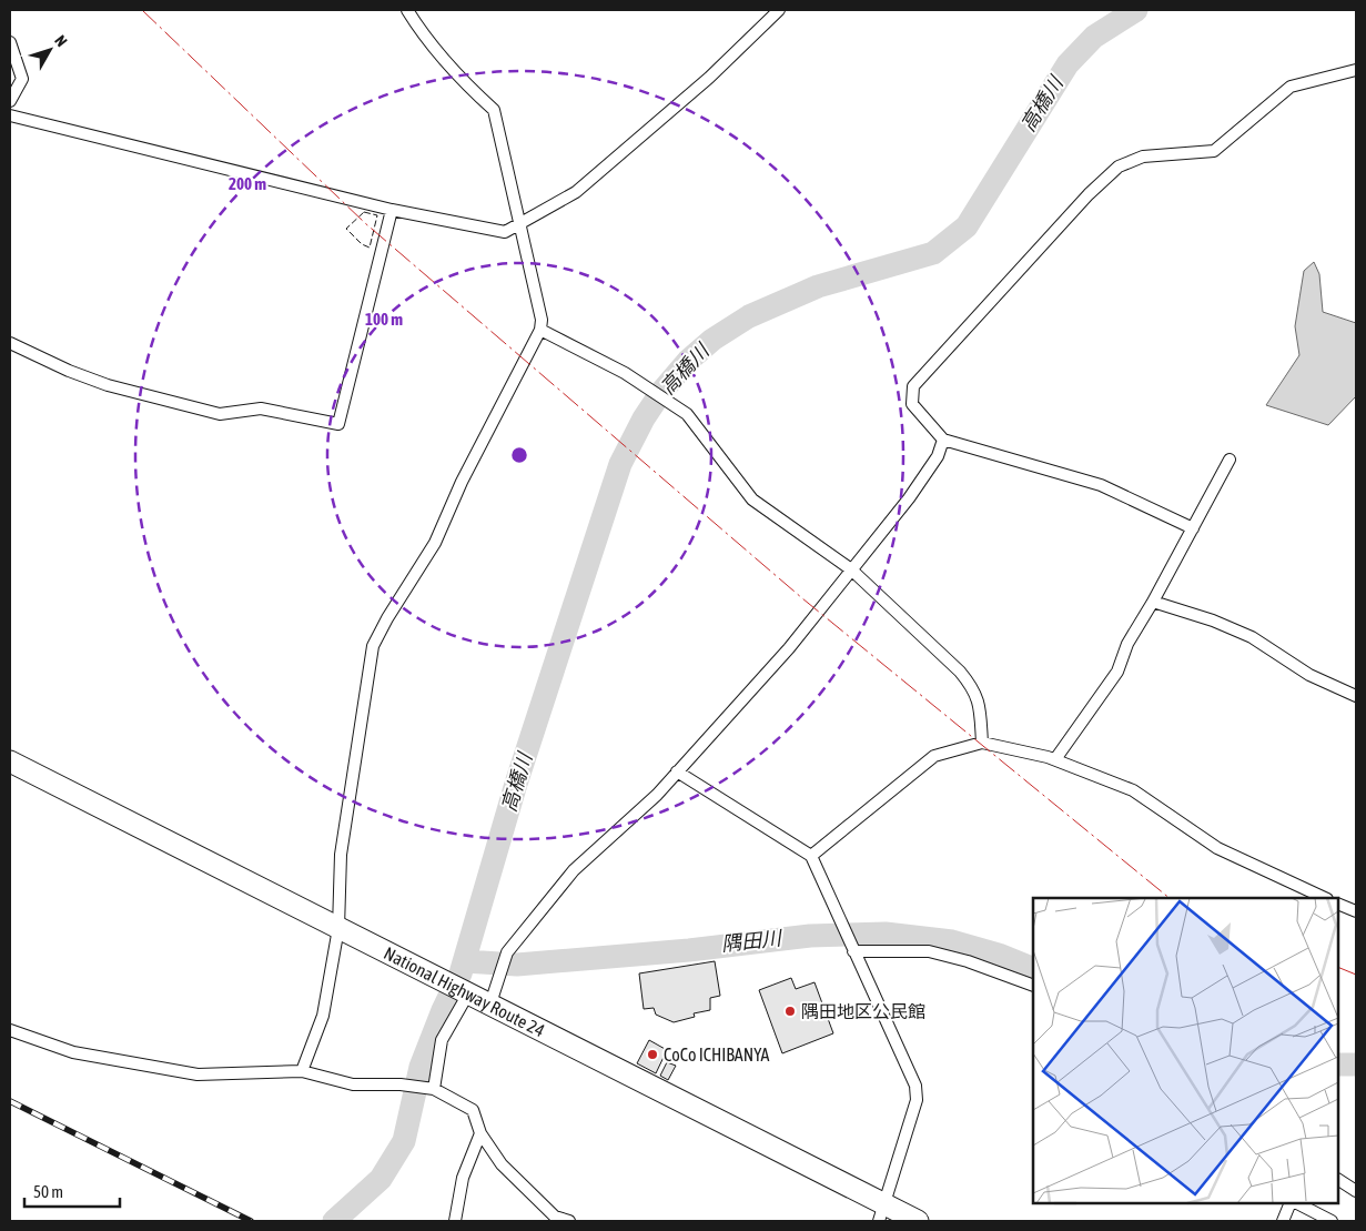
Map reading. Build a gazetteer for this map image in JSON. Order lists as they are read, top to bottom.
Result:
{
  "streets": {
    "highway": ["National Highway Route 24"]
  },
  "water": ["高橋川", "隅田川"],
  "places": ["隅田地区公民館", "CoCo ICHIBANYA"],
  "scale_bar": "50 m",
  "north": "top right",
  "rings": ["200 m", "100 m"]
}
